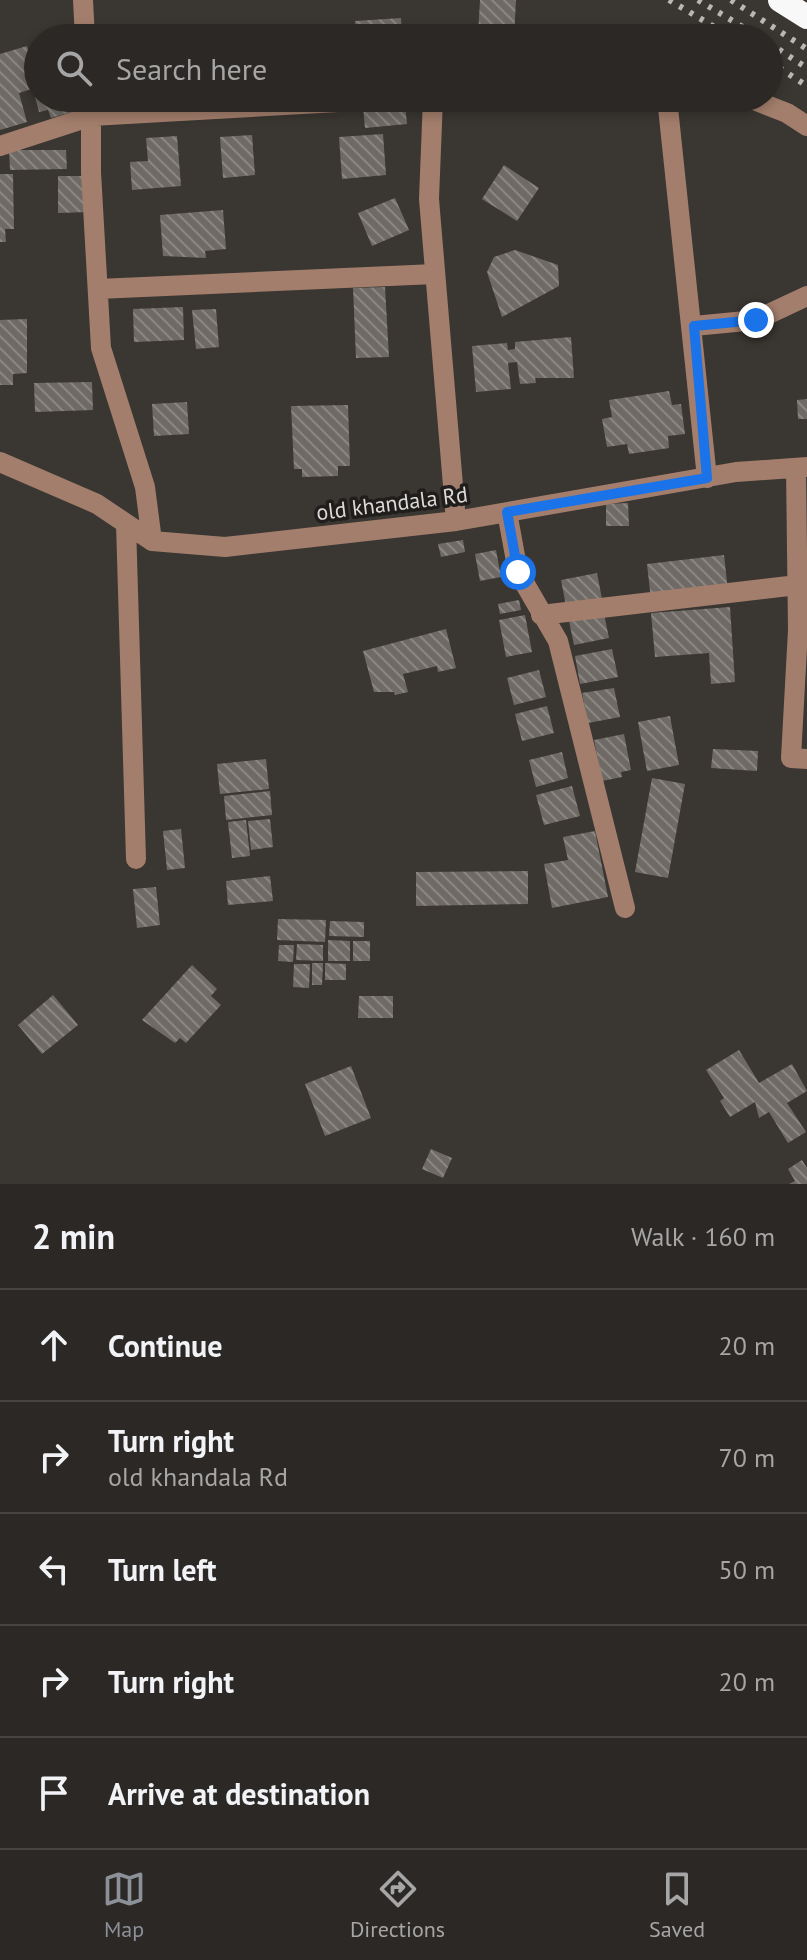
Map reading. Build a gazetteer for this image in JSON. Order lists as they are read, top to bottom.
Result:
{
  "streets": {
    "street": ["old khandala Rd"]
  },
  "page": {
    "search": "Search here",
    "heading": ["2 min", "Walk · 160 m"],
    "list": [
      ["Continue", "20 m"],
      ["Turn right", "old khandala Rd", "70 m"],
      ["Turn left", "50 m"],
      ["Turn right", "20 m"],
      "Arrive at destination"
    ],
    "nav": ["Map", "Directions", "Saved"]
  }
}
